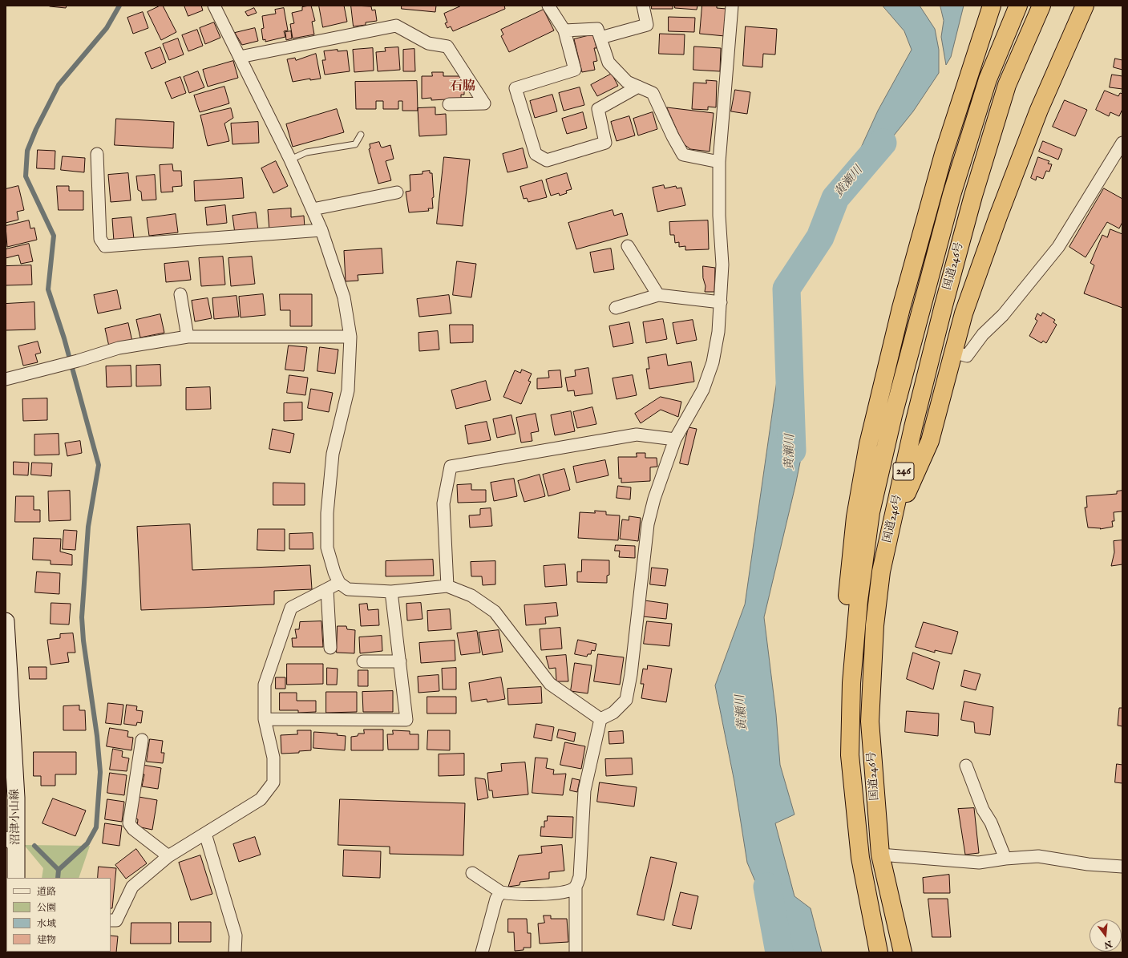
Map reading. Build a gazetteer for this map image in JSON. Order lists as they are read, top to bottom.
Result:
{
  "streets": {
    "highway": ["国道246号", "246"],
    "main road": ["沼津小山線"]
  },
  "districts": ["石脇"],
  "water": ["黄瀬川"],
  "legend": [
    "道路",
    "公園",
    "水域",
    "建物"
  ],
  "north": "bottom"
}
